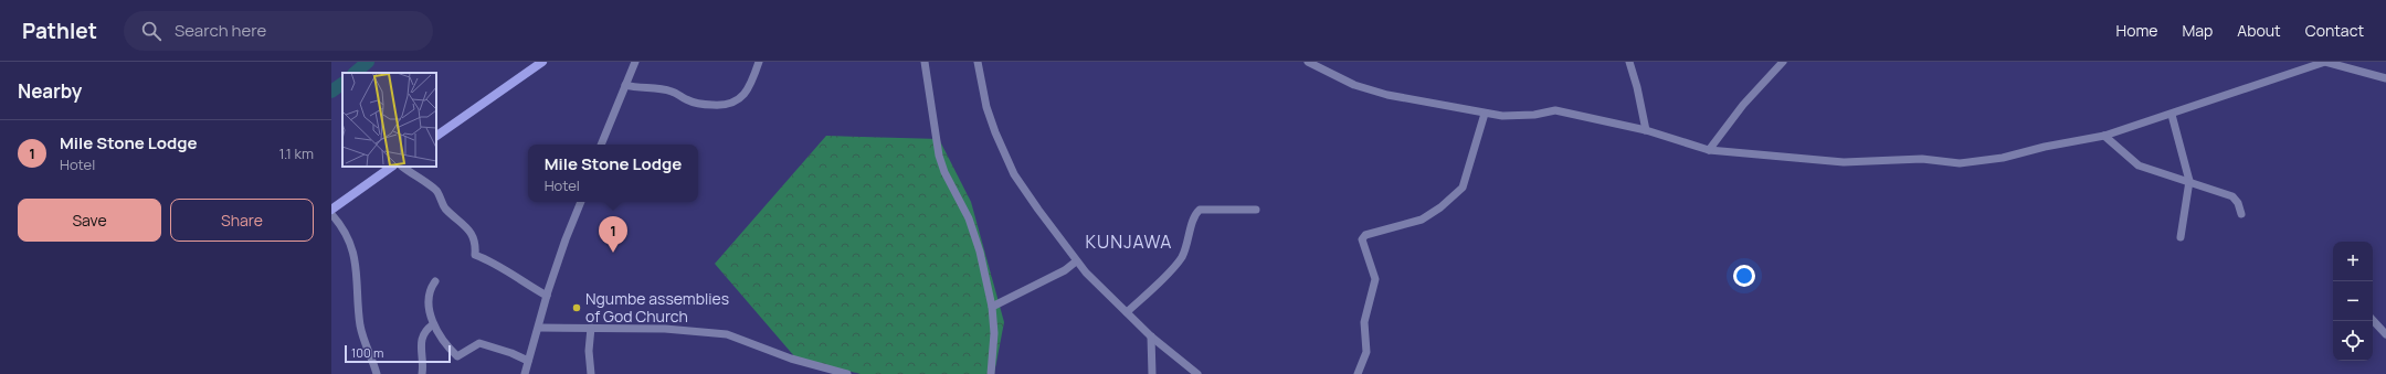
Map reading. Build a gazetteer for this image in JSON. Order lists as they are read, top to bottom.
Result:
{
  "districts": ["KUNJAWA"],
  "places": ["Ngumbe assemblies of God Church"],
  "scale_bar": "100 m",
  "page": {
    "header": "Pathlet",
    "search": "Search here",
    "nav": [
      "Home",
      "Map",
      "About",
      "Contact"
    ],
    "heading": "Nearby",
    "list": [
      {
        "mark": "1",
        "name": "Mile Stone Lodge",
        "note": "Hotel",
        "value": "1.1 km"
      }
    ],
    "popup": ["Mile Stone Lodge", "Hotel"],
    "buttons": ["Save", "Share"],
    "pins": "1",
    "map_buttons": ["+", "−"],
    "scale": "100 m"
  }
}
